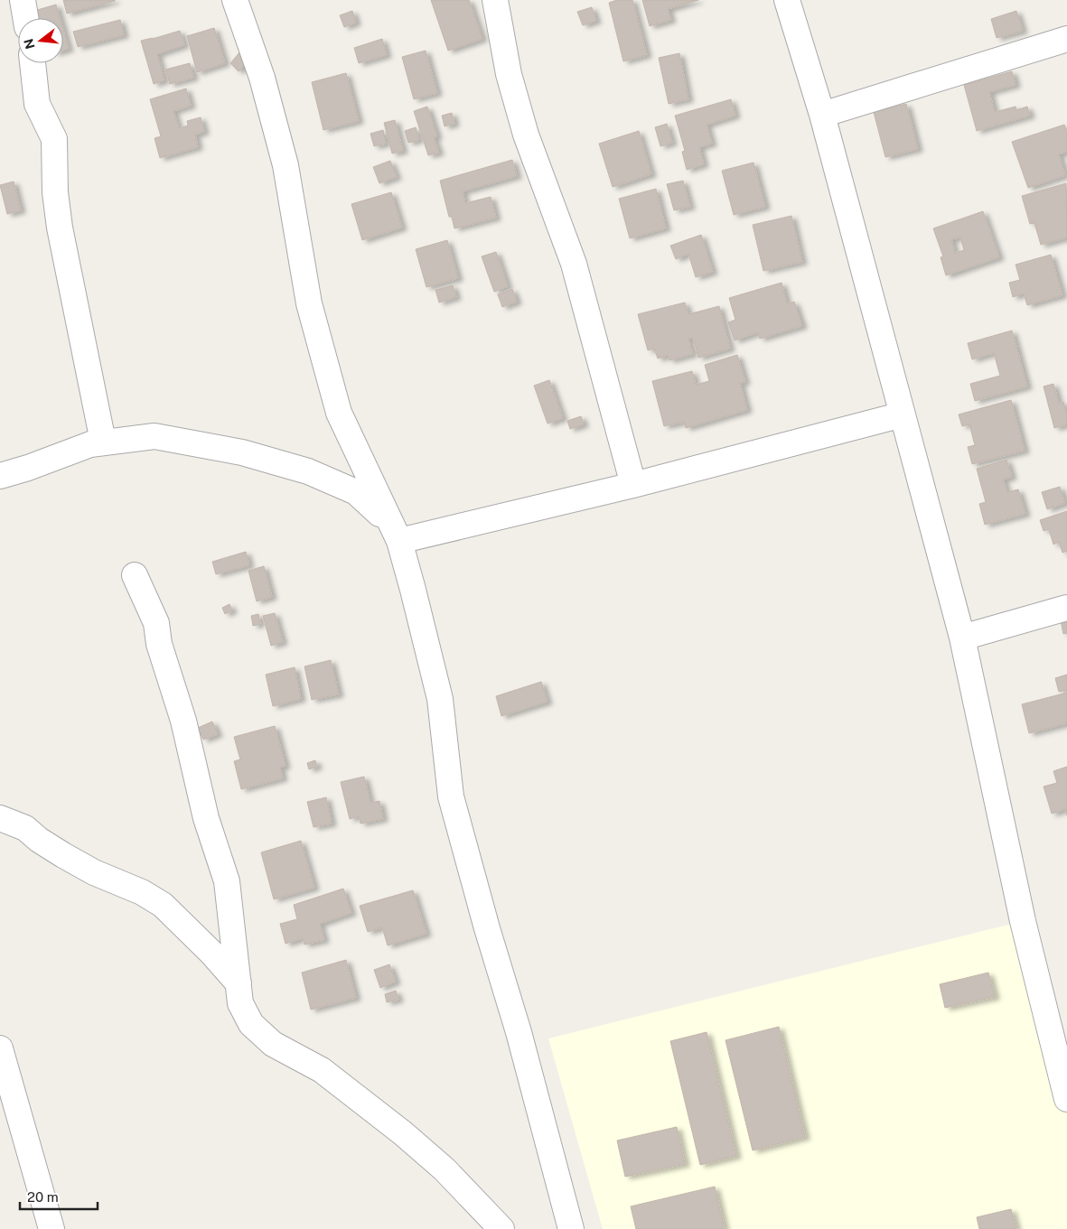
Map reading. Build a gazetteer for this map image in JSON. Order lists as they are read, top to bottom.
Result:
{
  "scale_bar": "20 m",
  "north": "left"
}
